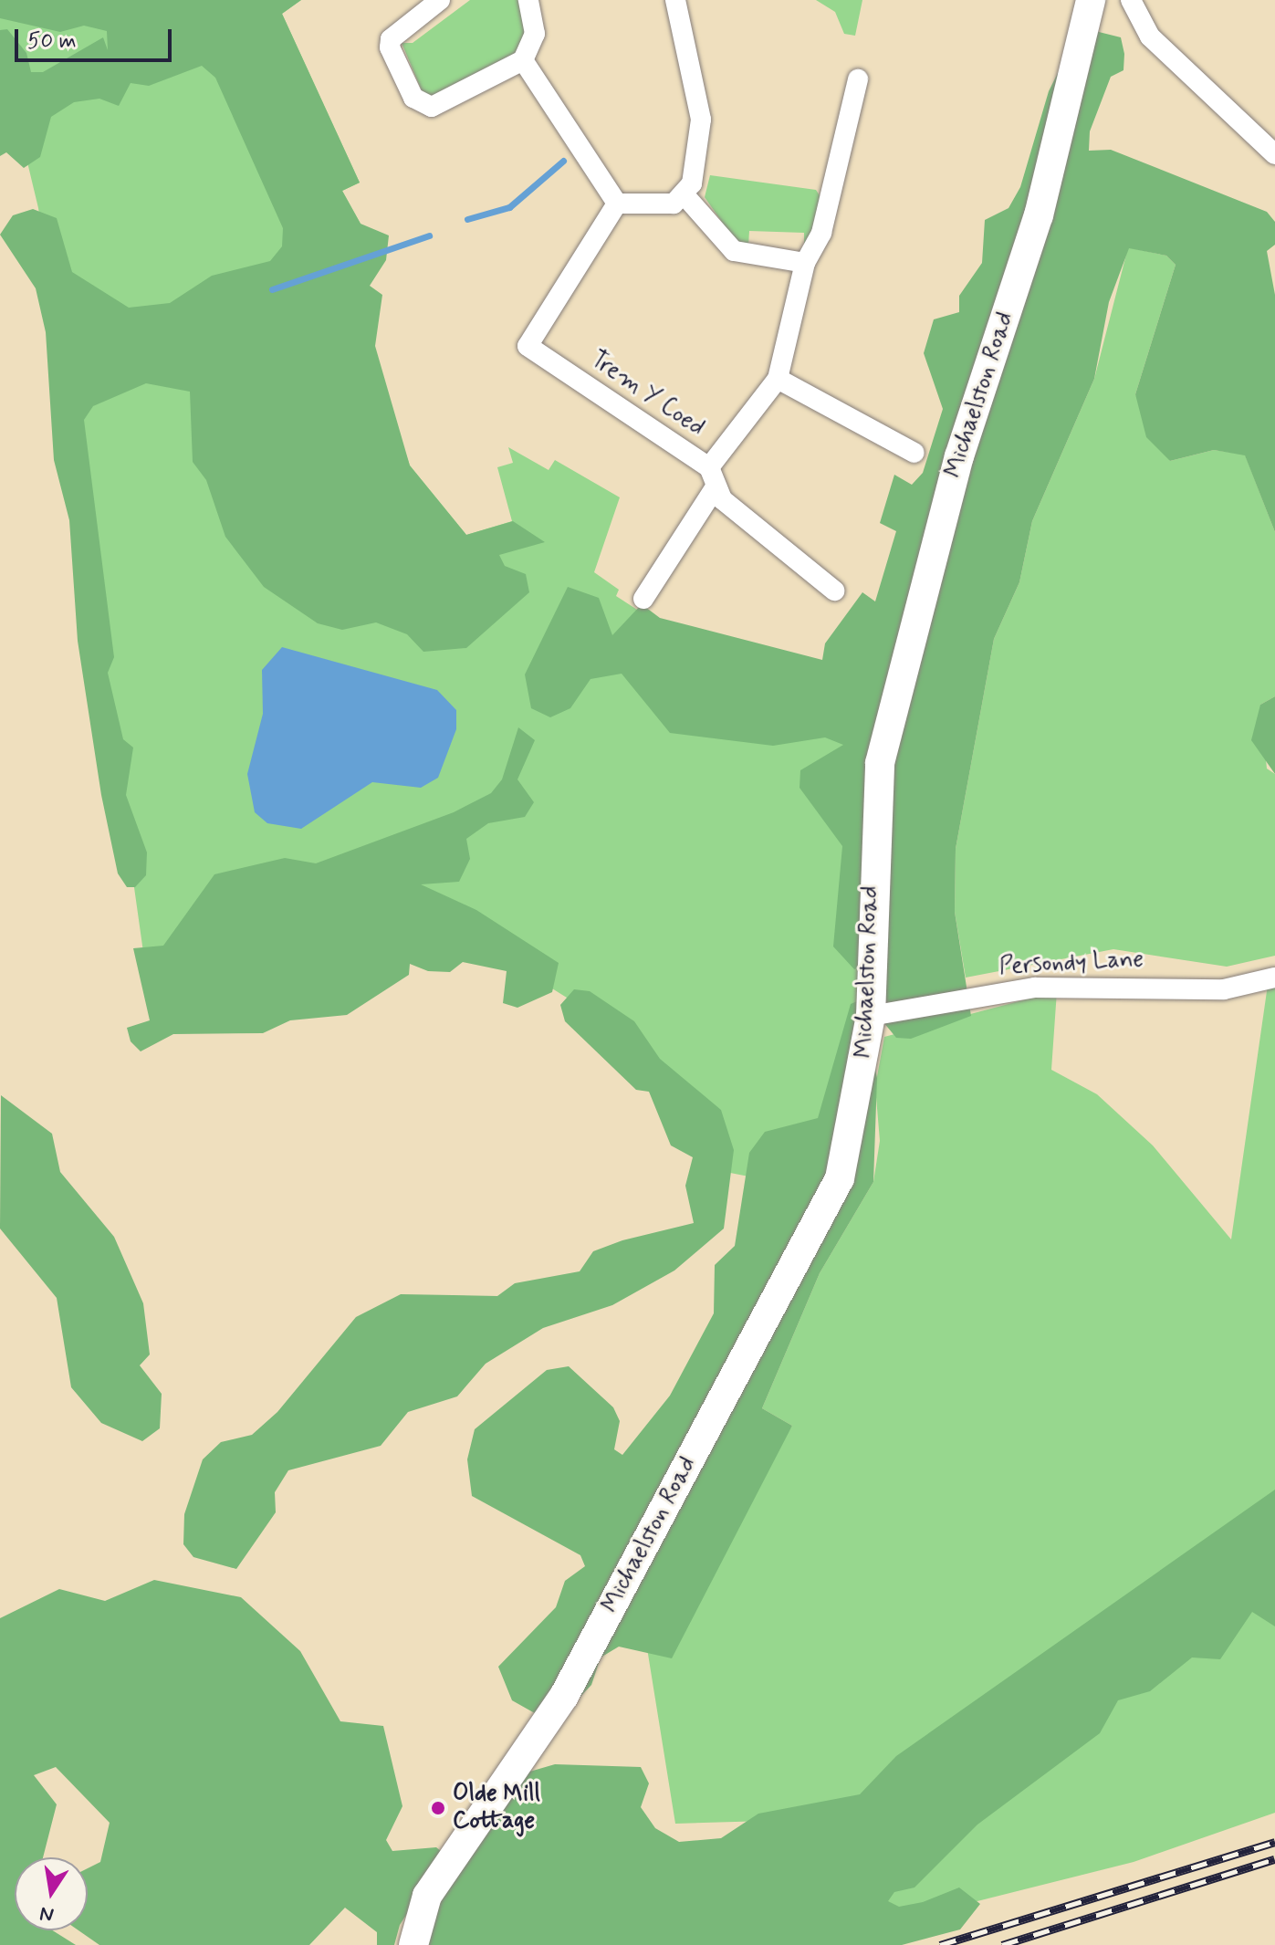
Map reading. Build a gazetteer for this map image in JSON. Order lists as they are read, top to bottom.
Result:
{
  "streets": {
    "street": ["Trem Y Coed", "Michaelston Road", "Persondy Lane"]
  },
  "crossings": [
    ["Michaelston Road", "Persondy Lane"]
  ],
  "places": ["Olde Mill Cottage"],
  "scale_bar": "50 m",
  "north": "bottom"
}
